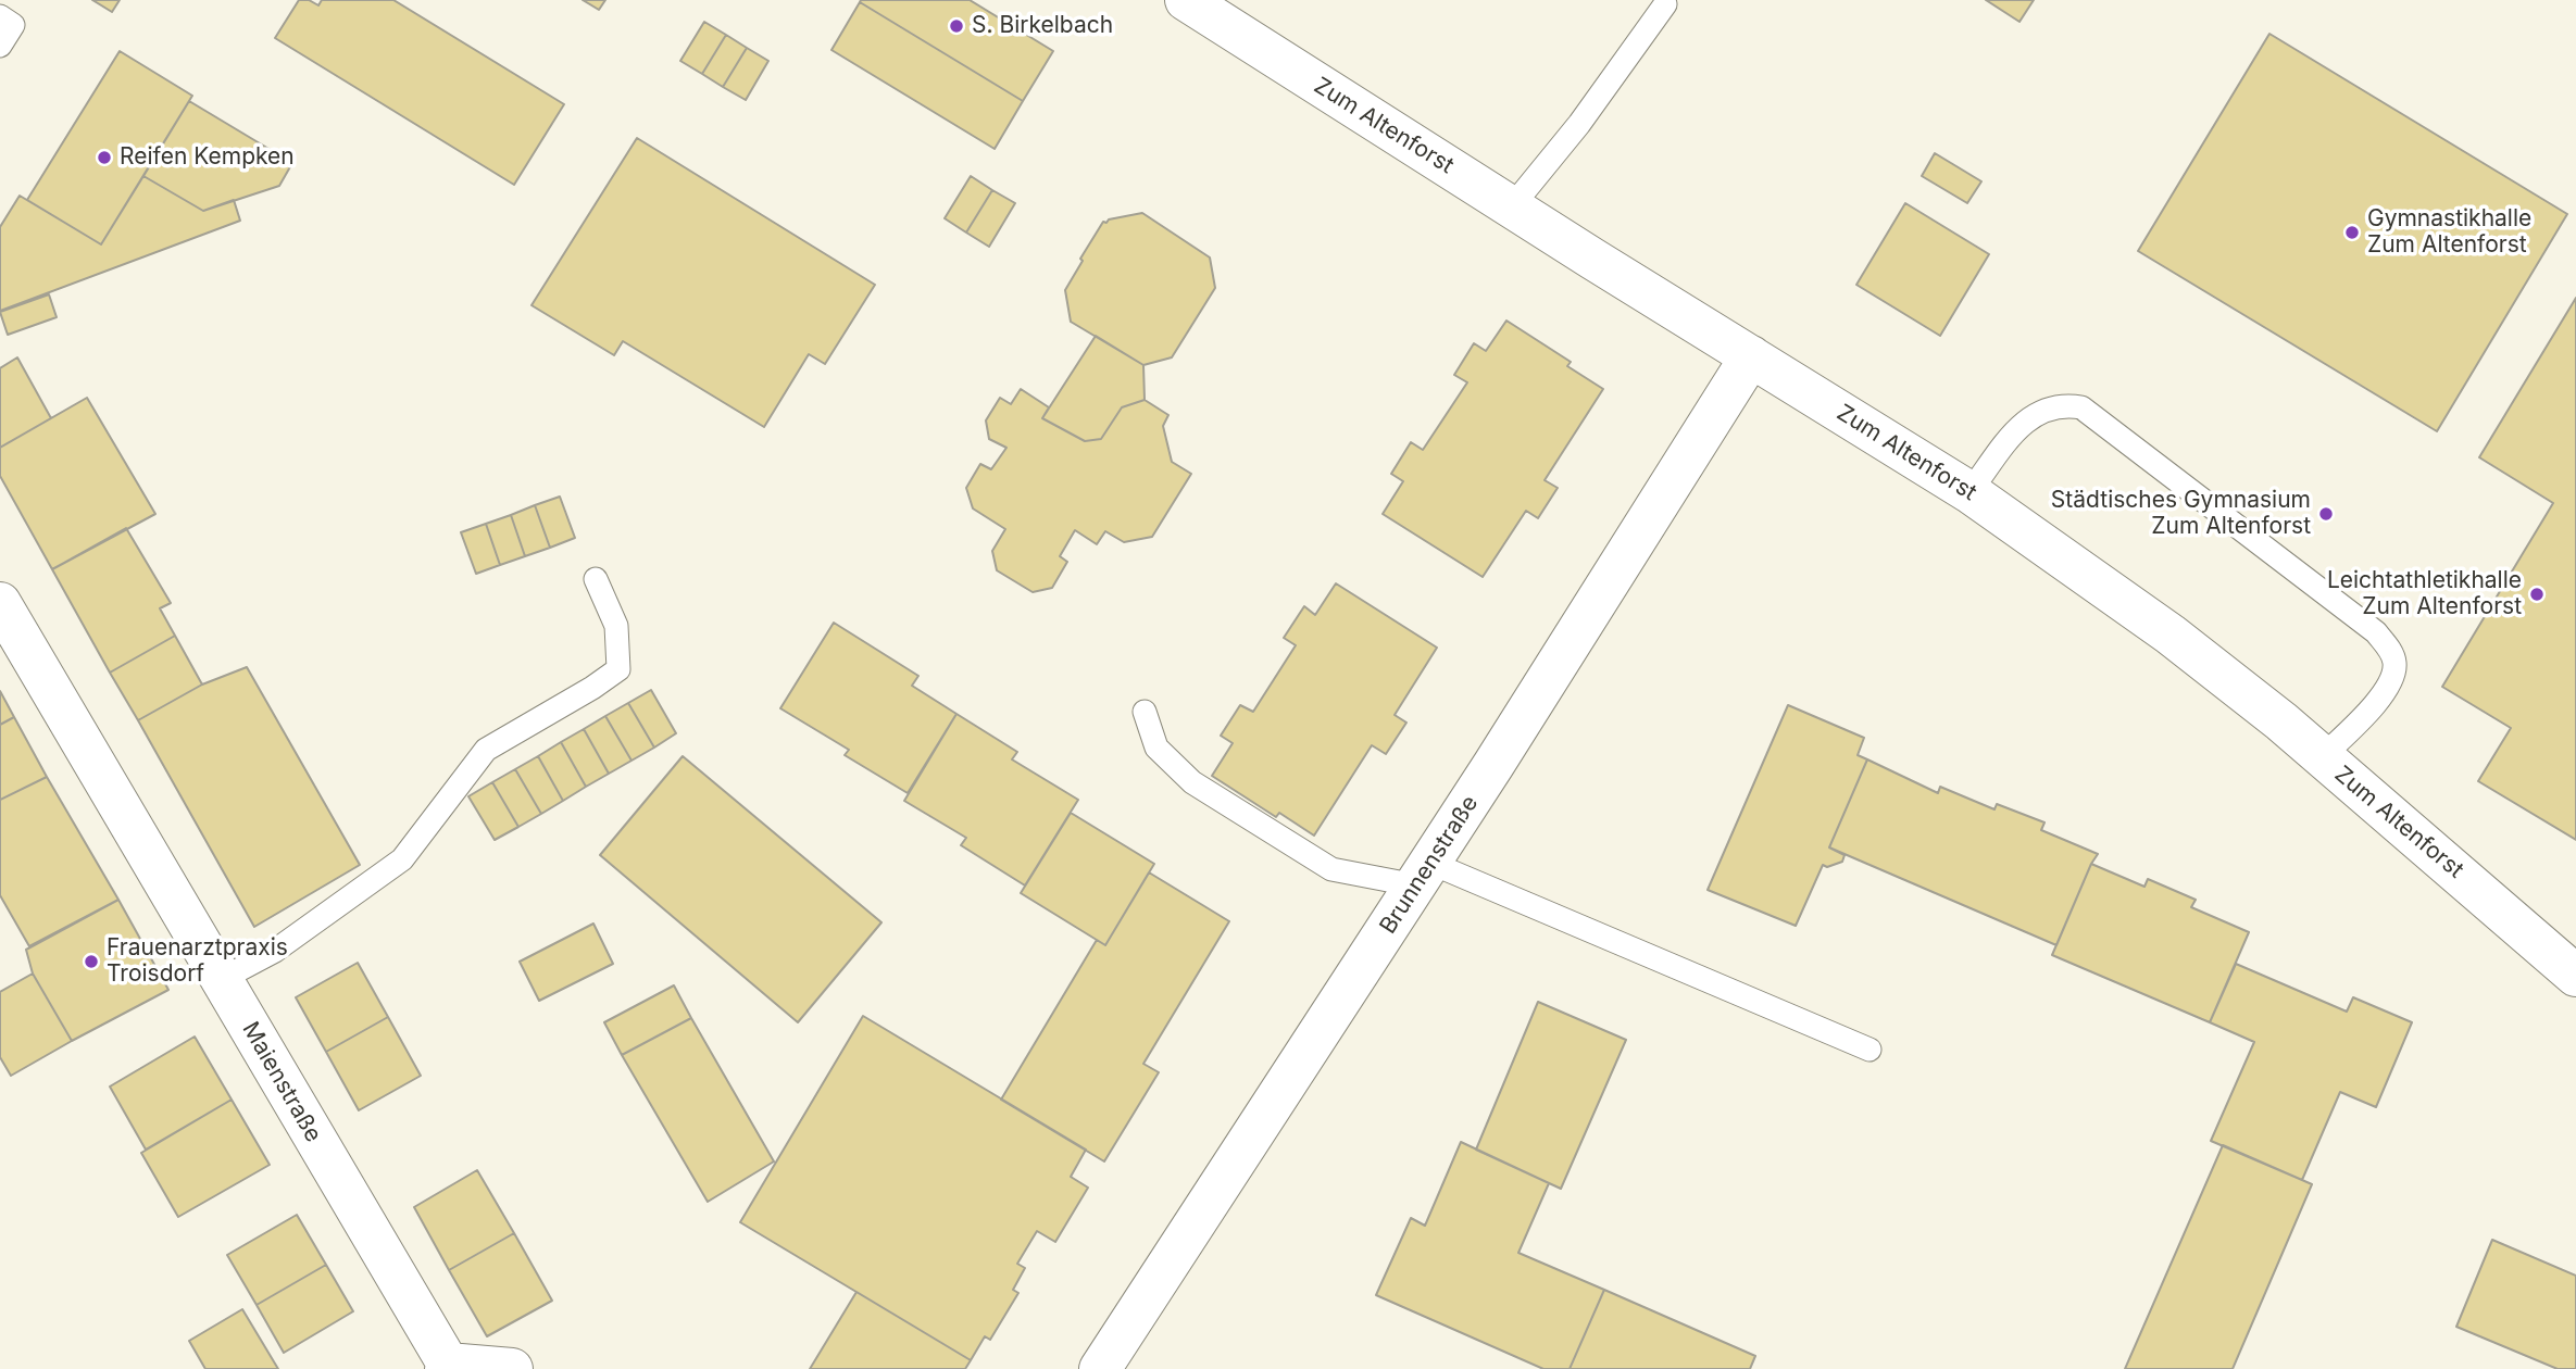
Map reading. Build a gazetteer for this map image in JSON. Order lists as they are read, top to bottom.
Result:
{
  "streets": {
    "street": ["Zum Altenforst", "Brunnenstraße", "Maienstraße"]
  },
  "crossings": [
    ["Zum Altenforst", "Brunnenstraße"]
  ],
  "places": [
    "S. Birkelbach",
    "Reifen Kempken",
    "Gymnastikhalle Zum Altenforst",
    "Städtisches Gymnasium Zum Altenforst",
    "Leichtathletikhalle Zum Altenforst",
    "Frauenarztpraxis Troisdorf"
  ]
}
